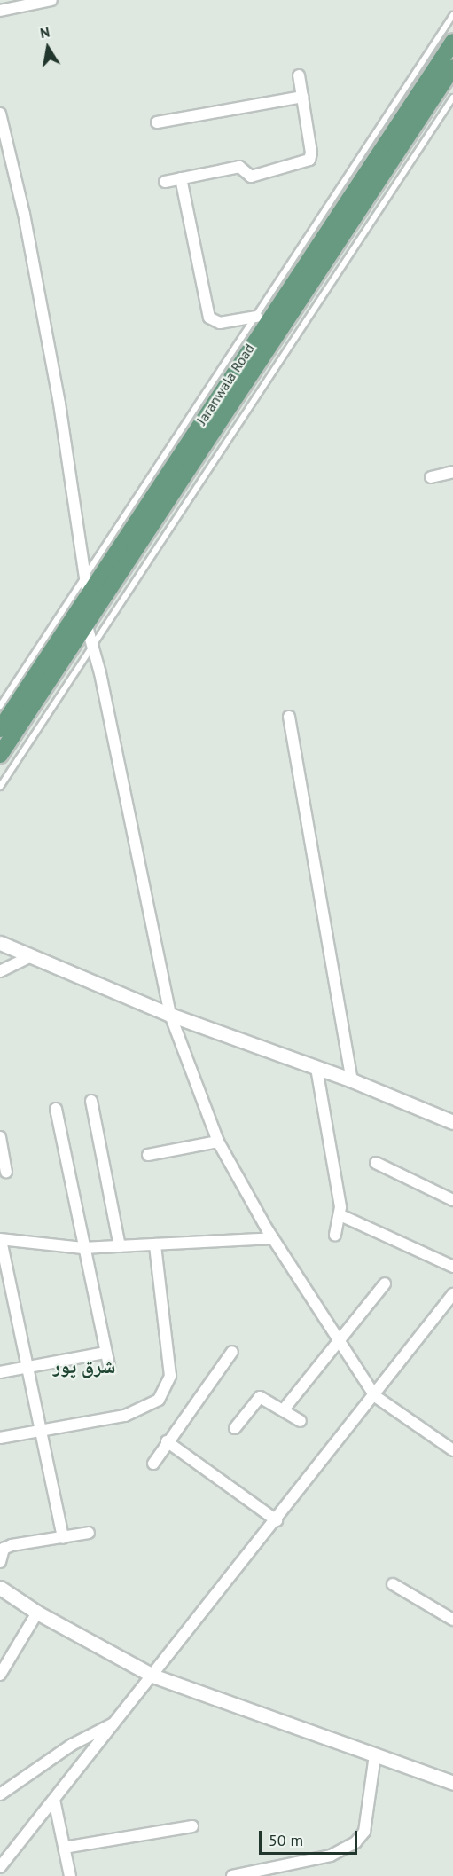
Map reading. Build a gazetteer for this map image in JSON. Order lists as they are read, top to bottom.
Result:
{
  "streets": {
    "main road": ["Jaranwala Road"]
  },
  "districts": ["شرق پور"],
  "scale_bar": "50 m",
  "north": "top"
}
